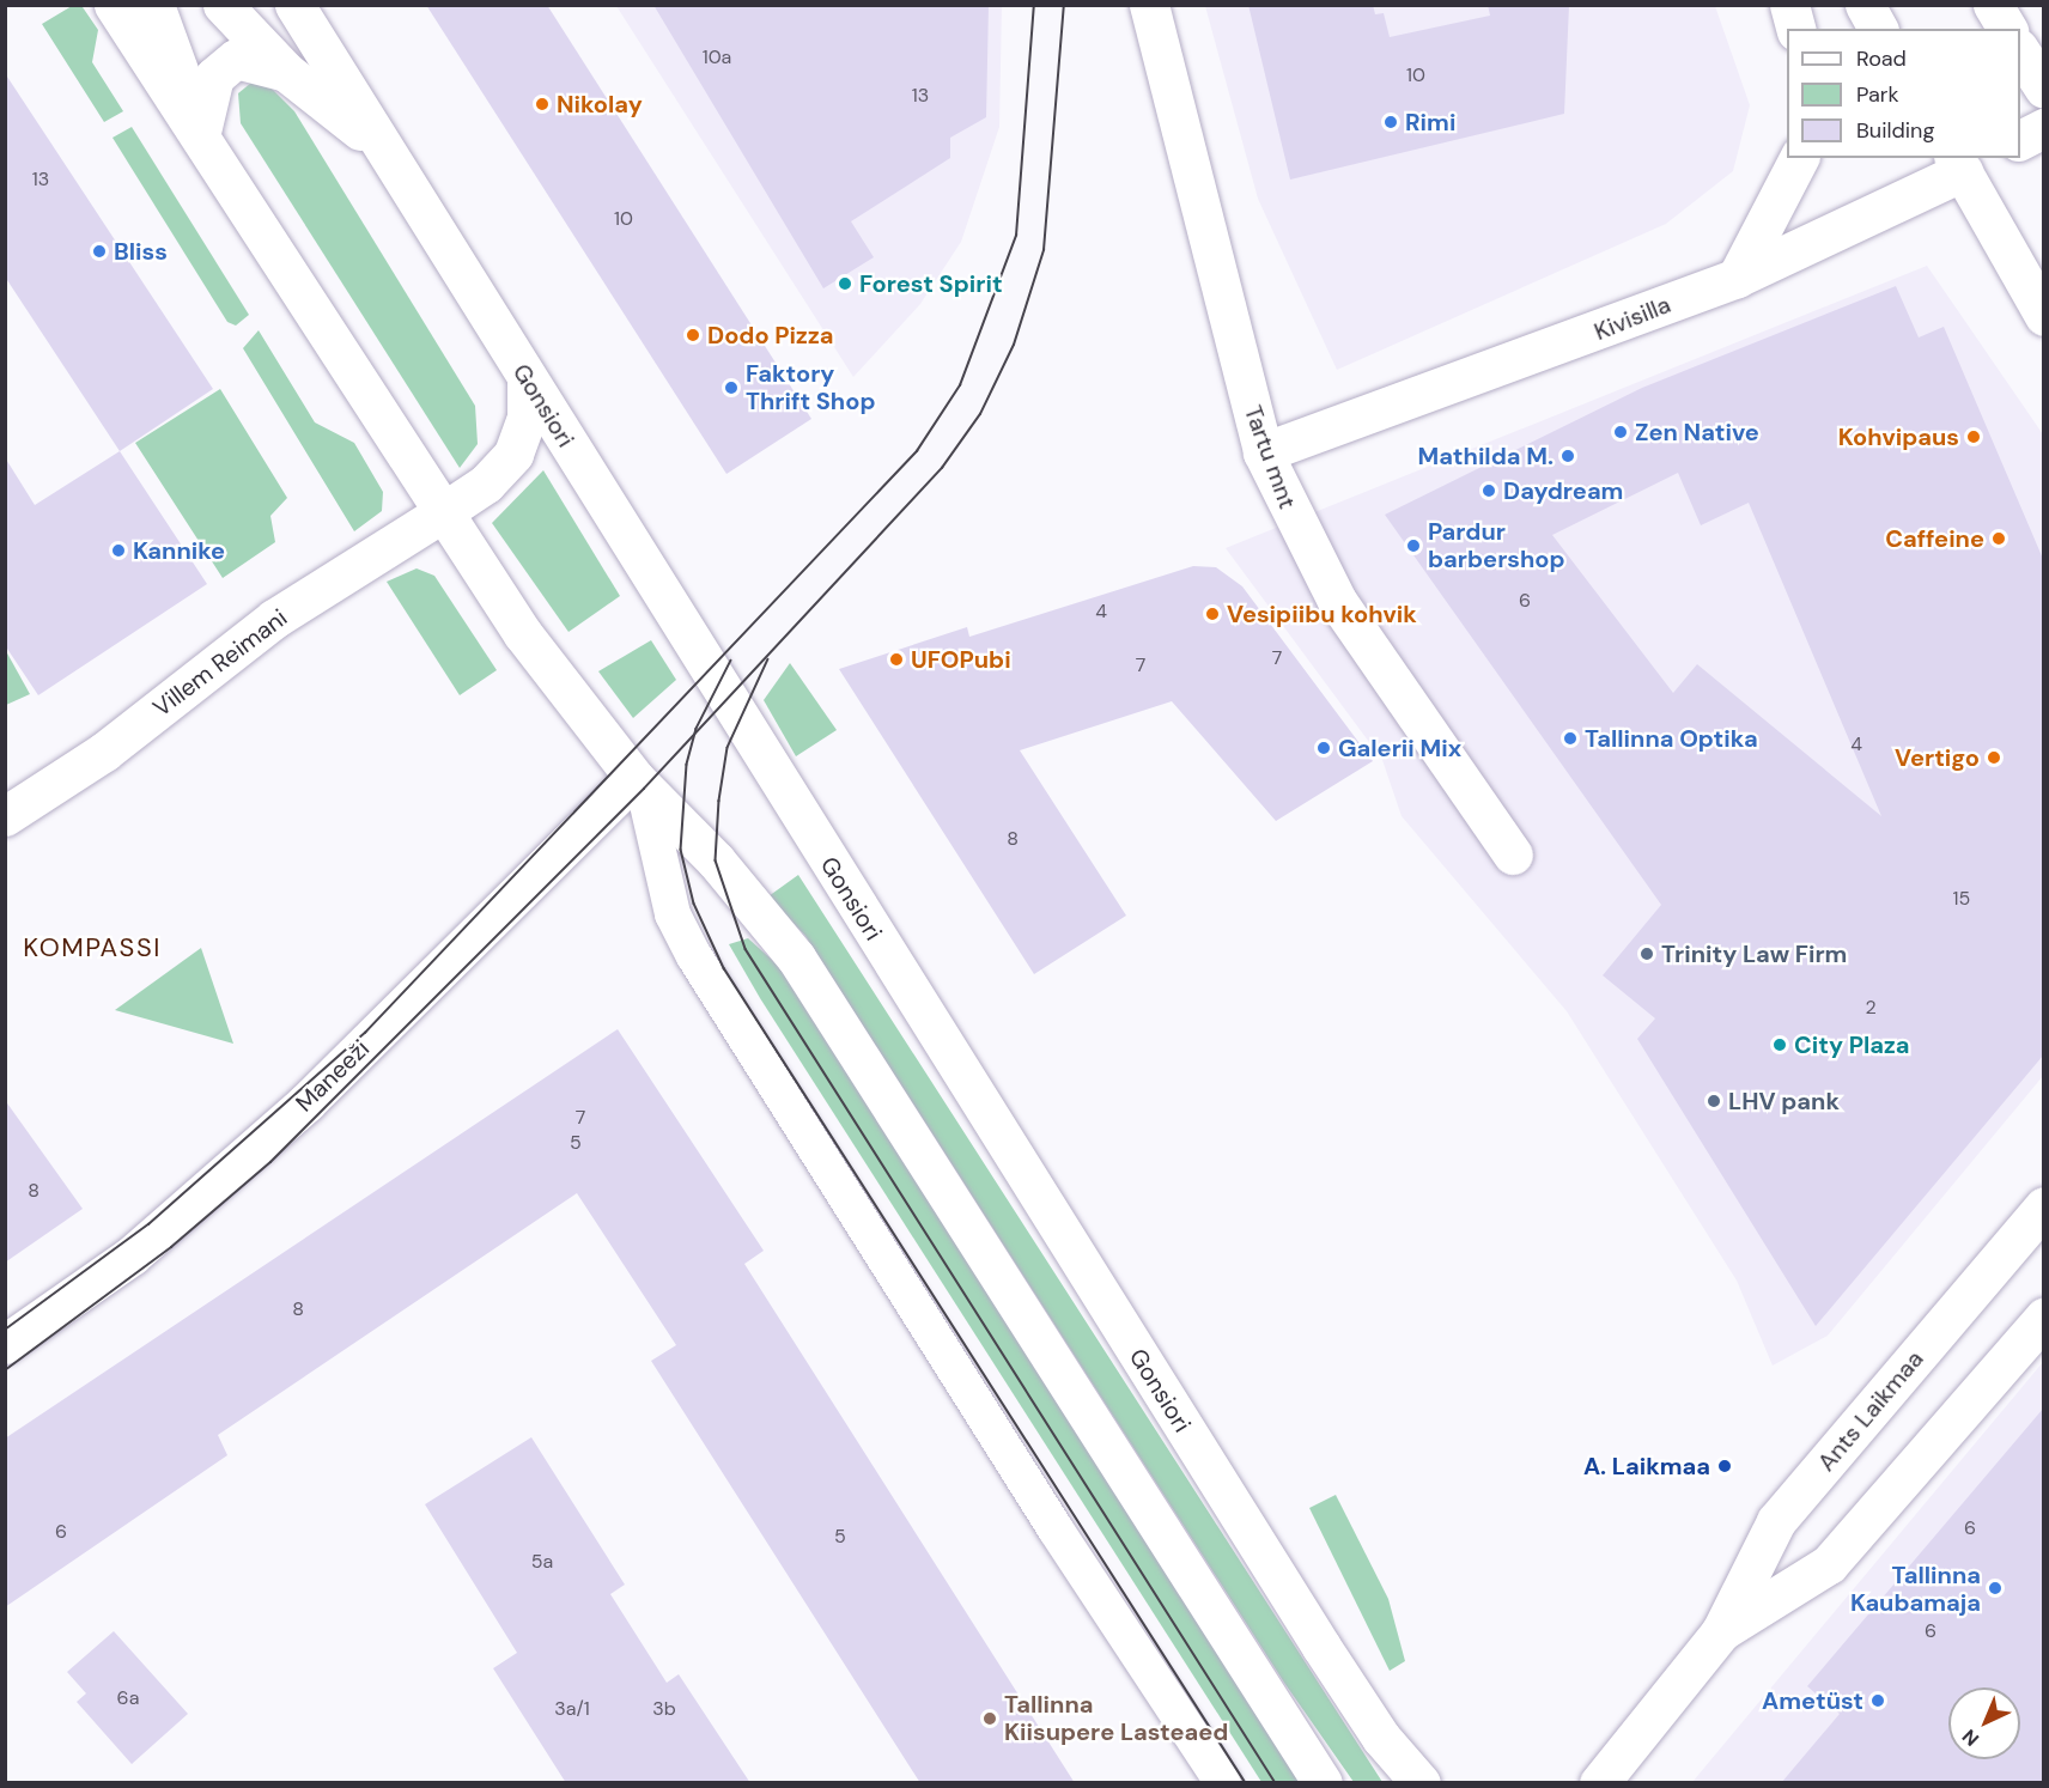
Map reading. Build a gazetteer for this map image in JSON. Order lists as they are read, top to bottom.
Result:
{
  "streets": {
    "street": [
      "Kivisilla",
      "Gonsiori",
      "Tartu mnt",
      "Villem Reimani",
      "Maneeži",
      "Ants Laikmaa"
    ]
  },
  "crossings": [
    ["Kivisilla", "Tartu mnt"],
    ["Gonsiori", "Villem Reimani"]
  ],
  "districts": ["KOMPASSI"],
  "places": [
    "Nikolay",
    "Rimi",
    "Bliss",
    "Forest Spirit",
    "Dodo Pizza",
    "Faktory Thrift Shop",
    "Zen Native",
    "Kohvipaus",
    "Mathilda M.",
    "Daydream",
    "Caffeine",
    "Pardur barbershop",
    "Kannike",
    "Vesipiibu kohvik",
    "UFOPubi",
    "Tallinna Optika",
    "Galerii Mix",
    "Vertigo",
    "Trinity Law Firm",
    "City Plaza",
    "LHV pank",
    "A. Laikmaa",
    "Tallinna Kaubamaja",
    "Ametüst",
    "Tallinna Kiisupere Lasteaed"
  ],
  "house_numbers": [
    "10a",
    "10",
    "13",
    "13",
    "10",
    "6",
    "4",
    "7",
    "7",
    "4",
    "8",
    "15",
    "2",
    "7",
    "5",
    "8",
    "8",
    "6",
    "6",
    "5",
    "5a",
    "6",
    "6a",
    "3a/1",
    "3b"
  ],
  "legend": ["Road", "Park", "Building"],
  "north": "bottom left"
}
